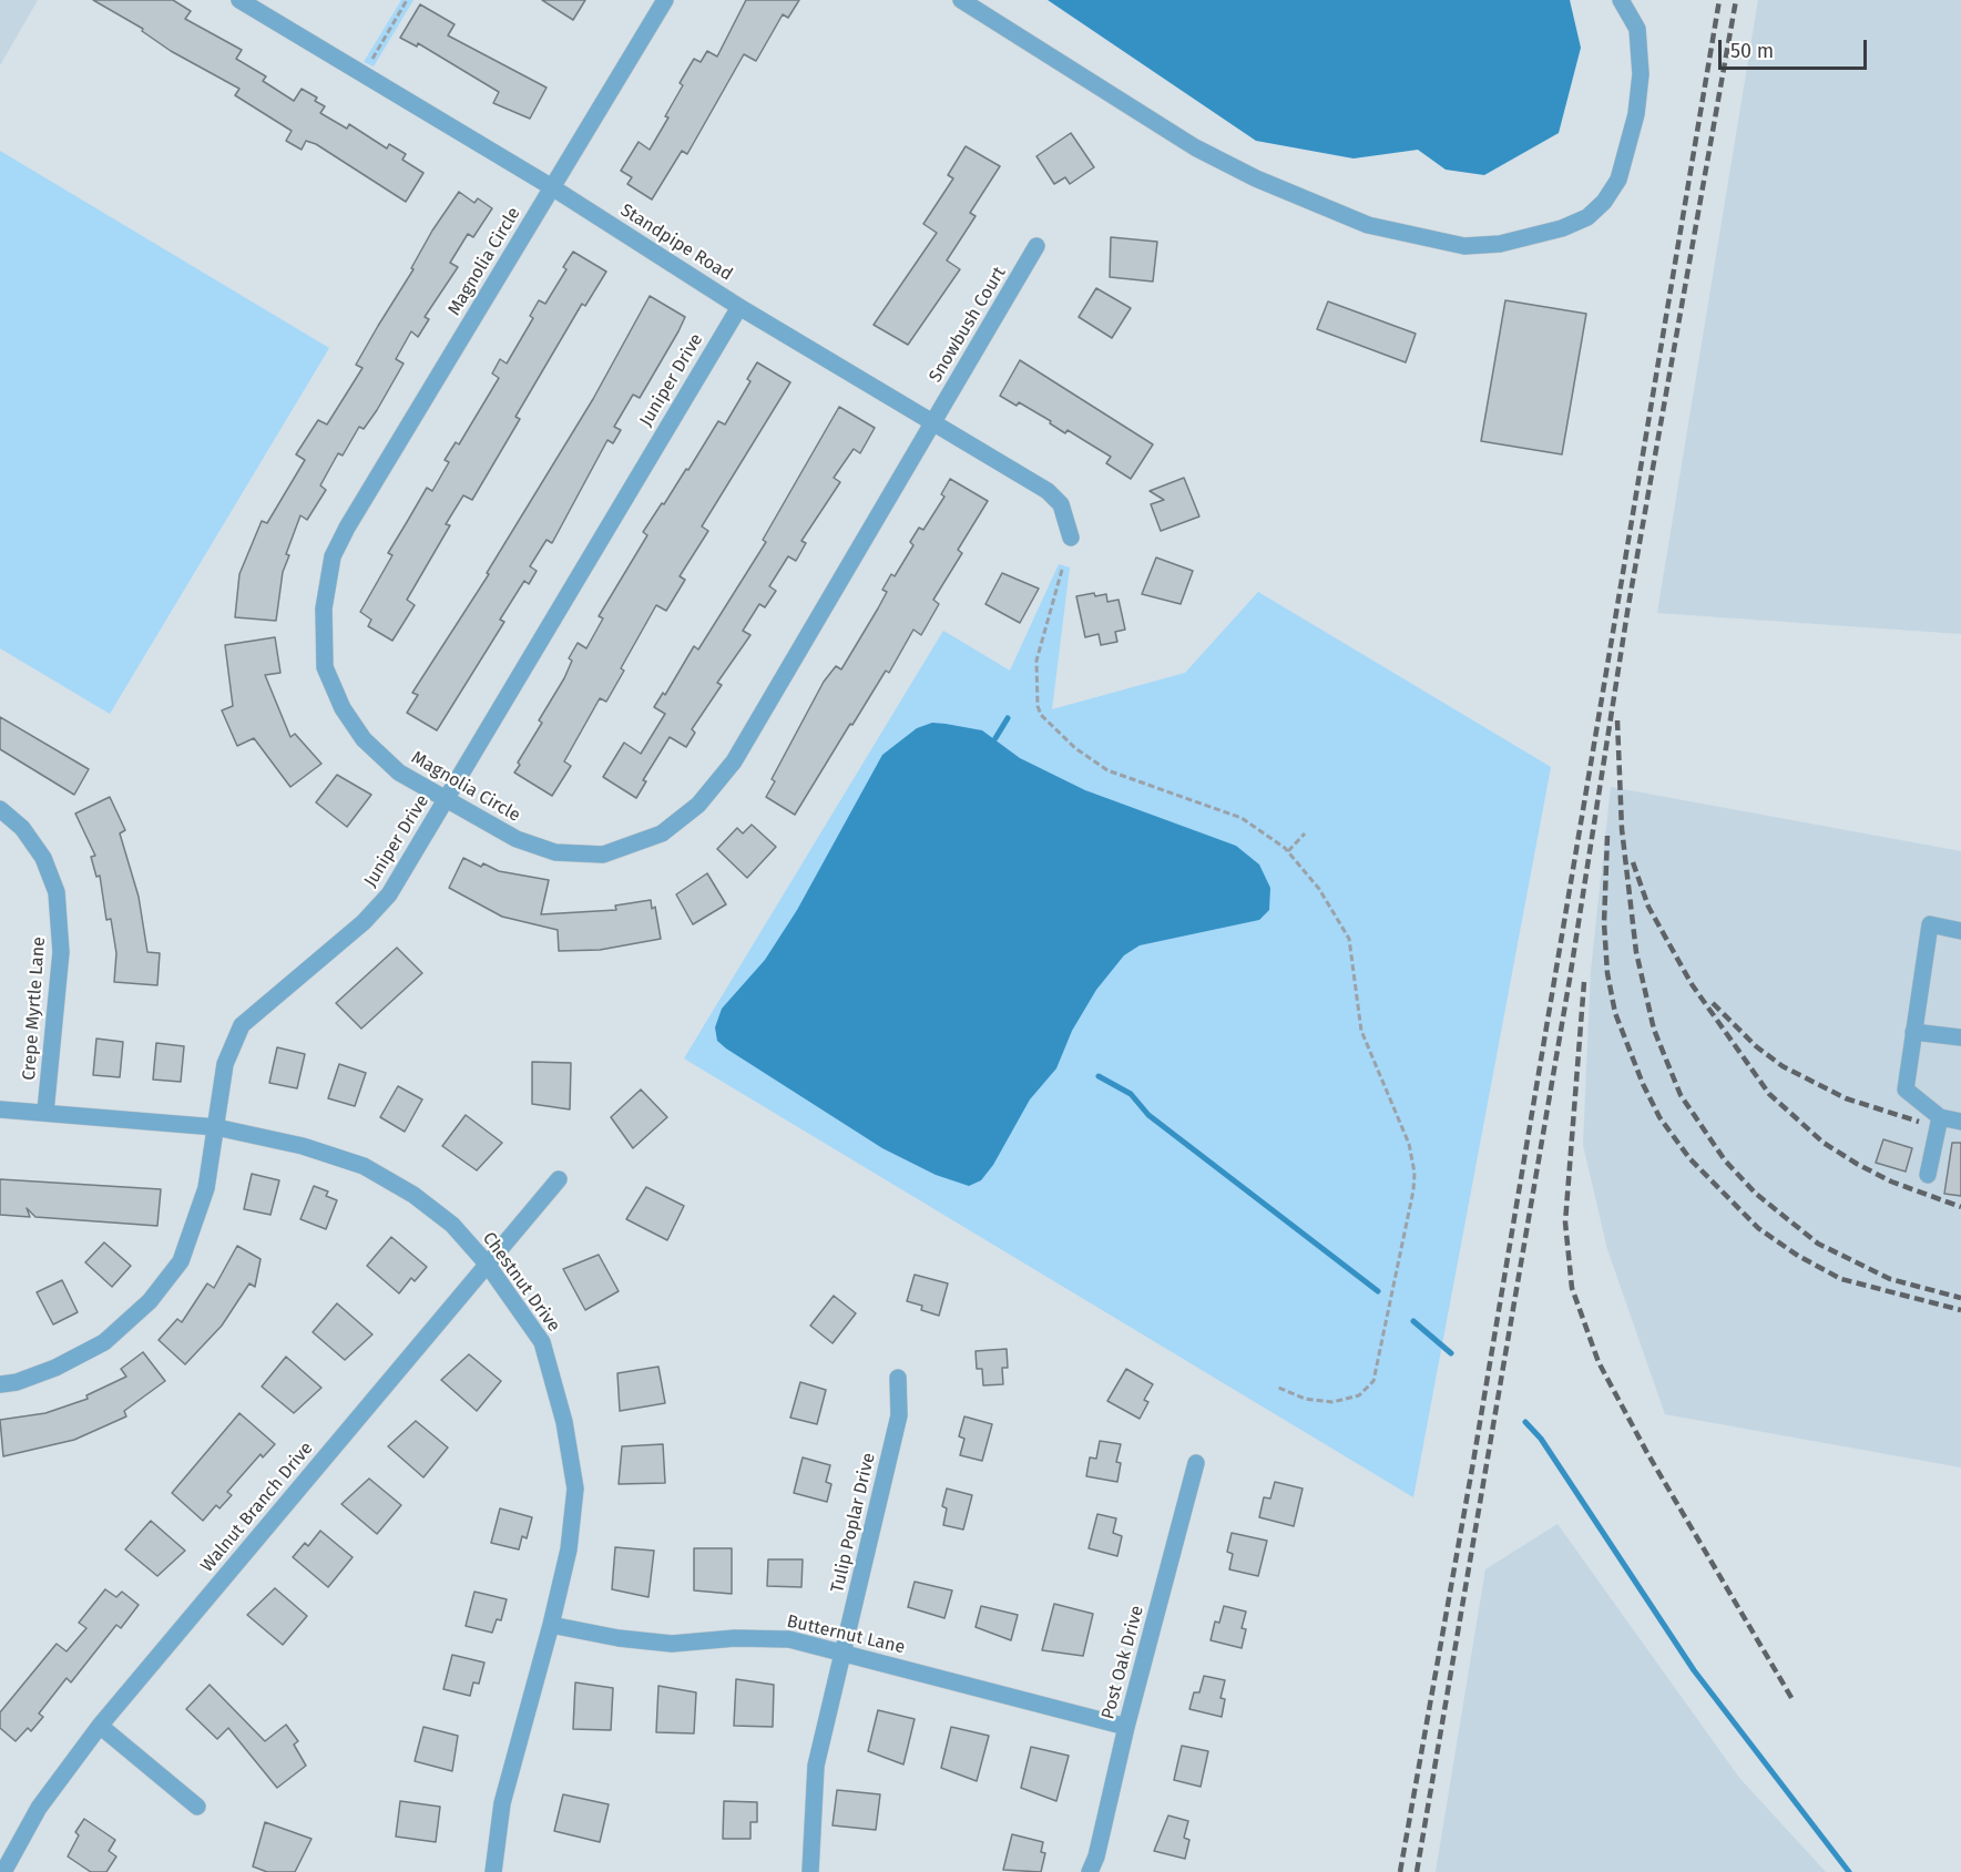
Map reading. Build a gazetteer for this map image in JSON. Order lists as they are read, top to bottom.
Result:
{
  "streets": {
    "street": [
      "Standpipe Road",
      "Magnolia Circle",
      "Snowbush Court",
      "Juniper Drive",
      "Crepe Myrtle Lane",
      "Chestnut Drive",
      "Walnut Branch Drive",
      "Tulip Poplar Drive",
      "Butternut Lane",
      "Post Oak Drive"
    ]
  },
  "crossings": [
    ["Standpipe Road", "Magnolia Circle"],
    ["Standpipe Road", "Snowbush Court"],
    ["Standpipe Road", "Juniper Drive"],
    ["Magnolia Circle", "Snowbush Court"],
    ["Magnolia Circle", "Juniper Drive"],
    ["Juniper Drive", "Chestnut Drive"],
    ["Crepe Myrtle Lane", "Chestnut Drive"],
    ["Chestnut Drive", "Walnut Branch Drive"],
    ["Chestnut Drive", "Butternut Lane"],
    ["Tulip Poplar Drive", "Butternut Lane"],
    ["Butternut Lane", "Post Oak Drive"]
  ],
  "scale_bar": "50 m"
}
